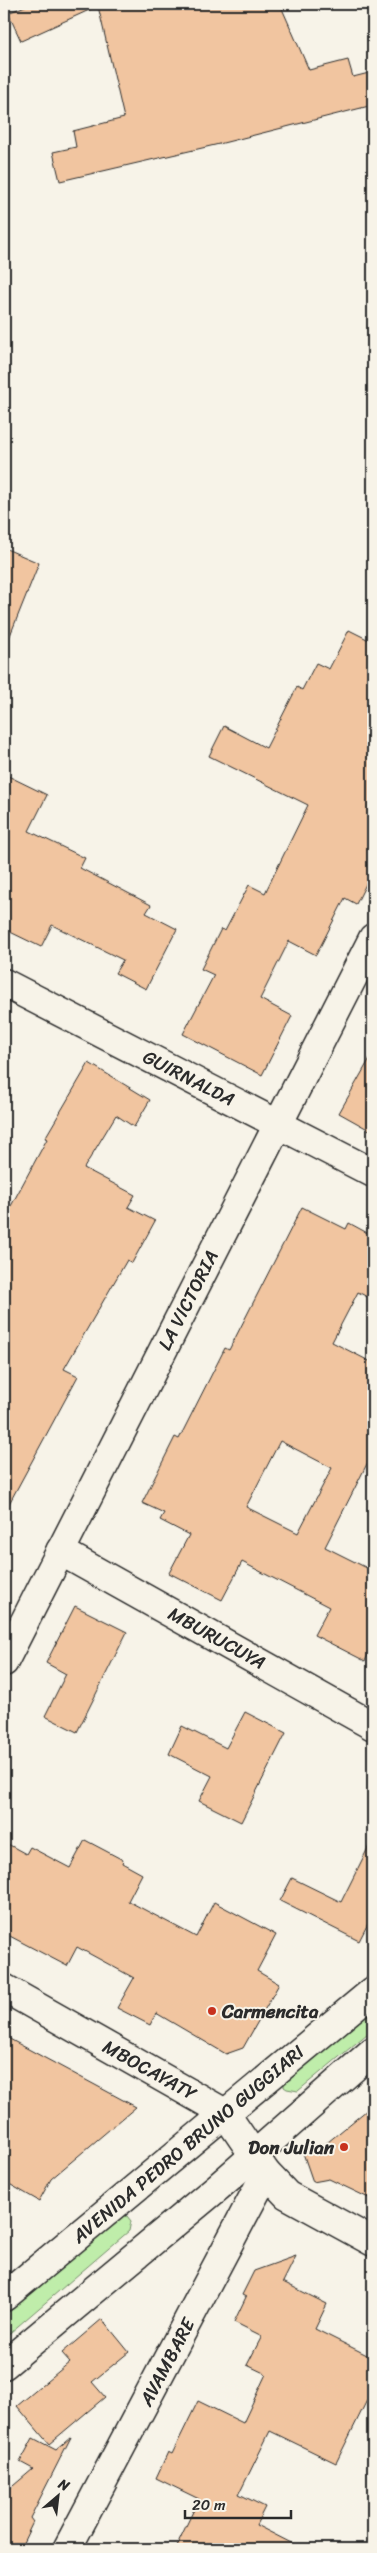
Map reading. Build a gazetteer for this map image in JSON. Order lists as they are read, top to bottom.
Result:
{
  "streets": {
    "street": [
      "GUIRNALDA",
      "LA VICTORIA",
      "MBURUCUYA",
      "MBOCAYATY",
      "AVENIDA PEDRO BRUNO GUGGIARI",
      "AVAMBARE"
    ]
  },
  "crossings": [
    ["GUIRNALDA", "LA VICTORIA"],
    ["LA VICTORIA", "MBURUCUYA"],
    ["MBOCAYATY", "AVENIDA PEDRO BRUNO GUGGIARI"],
    ["MBOCAYATY", "AVAMBARE"]
  ],
  "places": ["Carmencita", "Don Julian"],
  "scale_bar": "20 m",
  "north": "top right"
}
